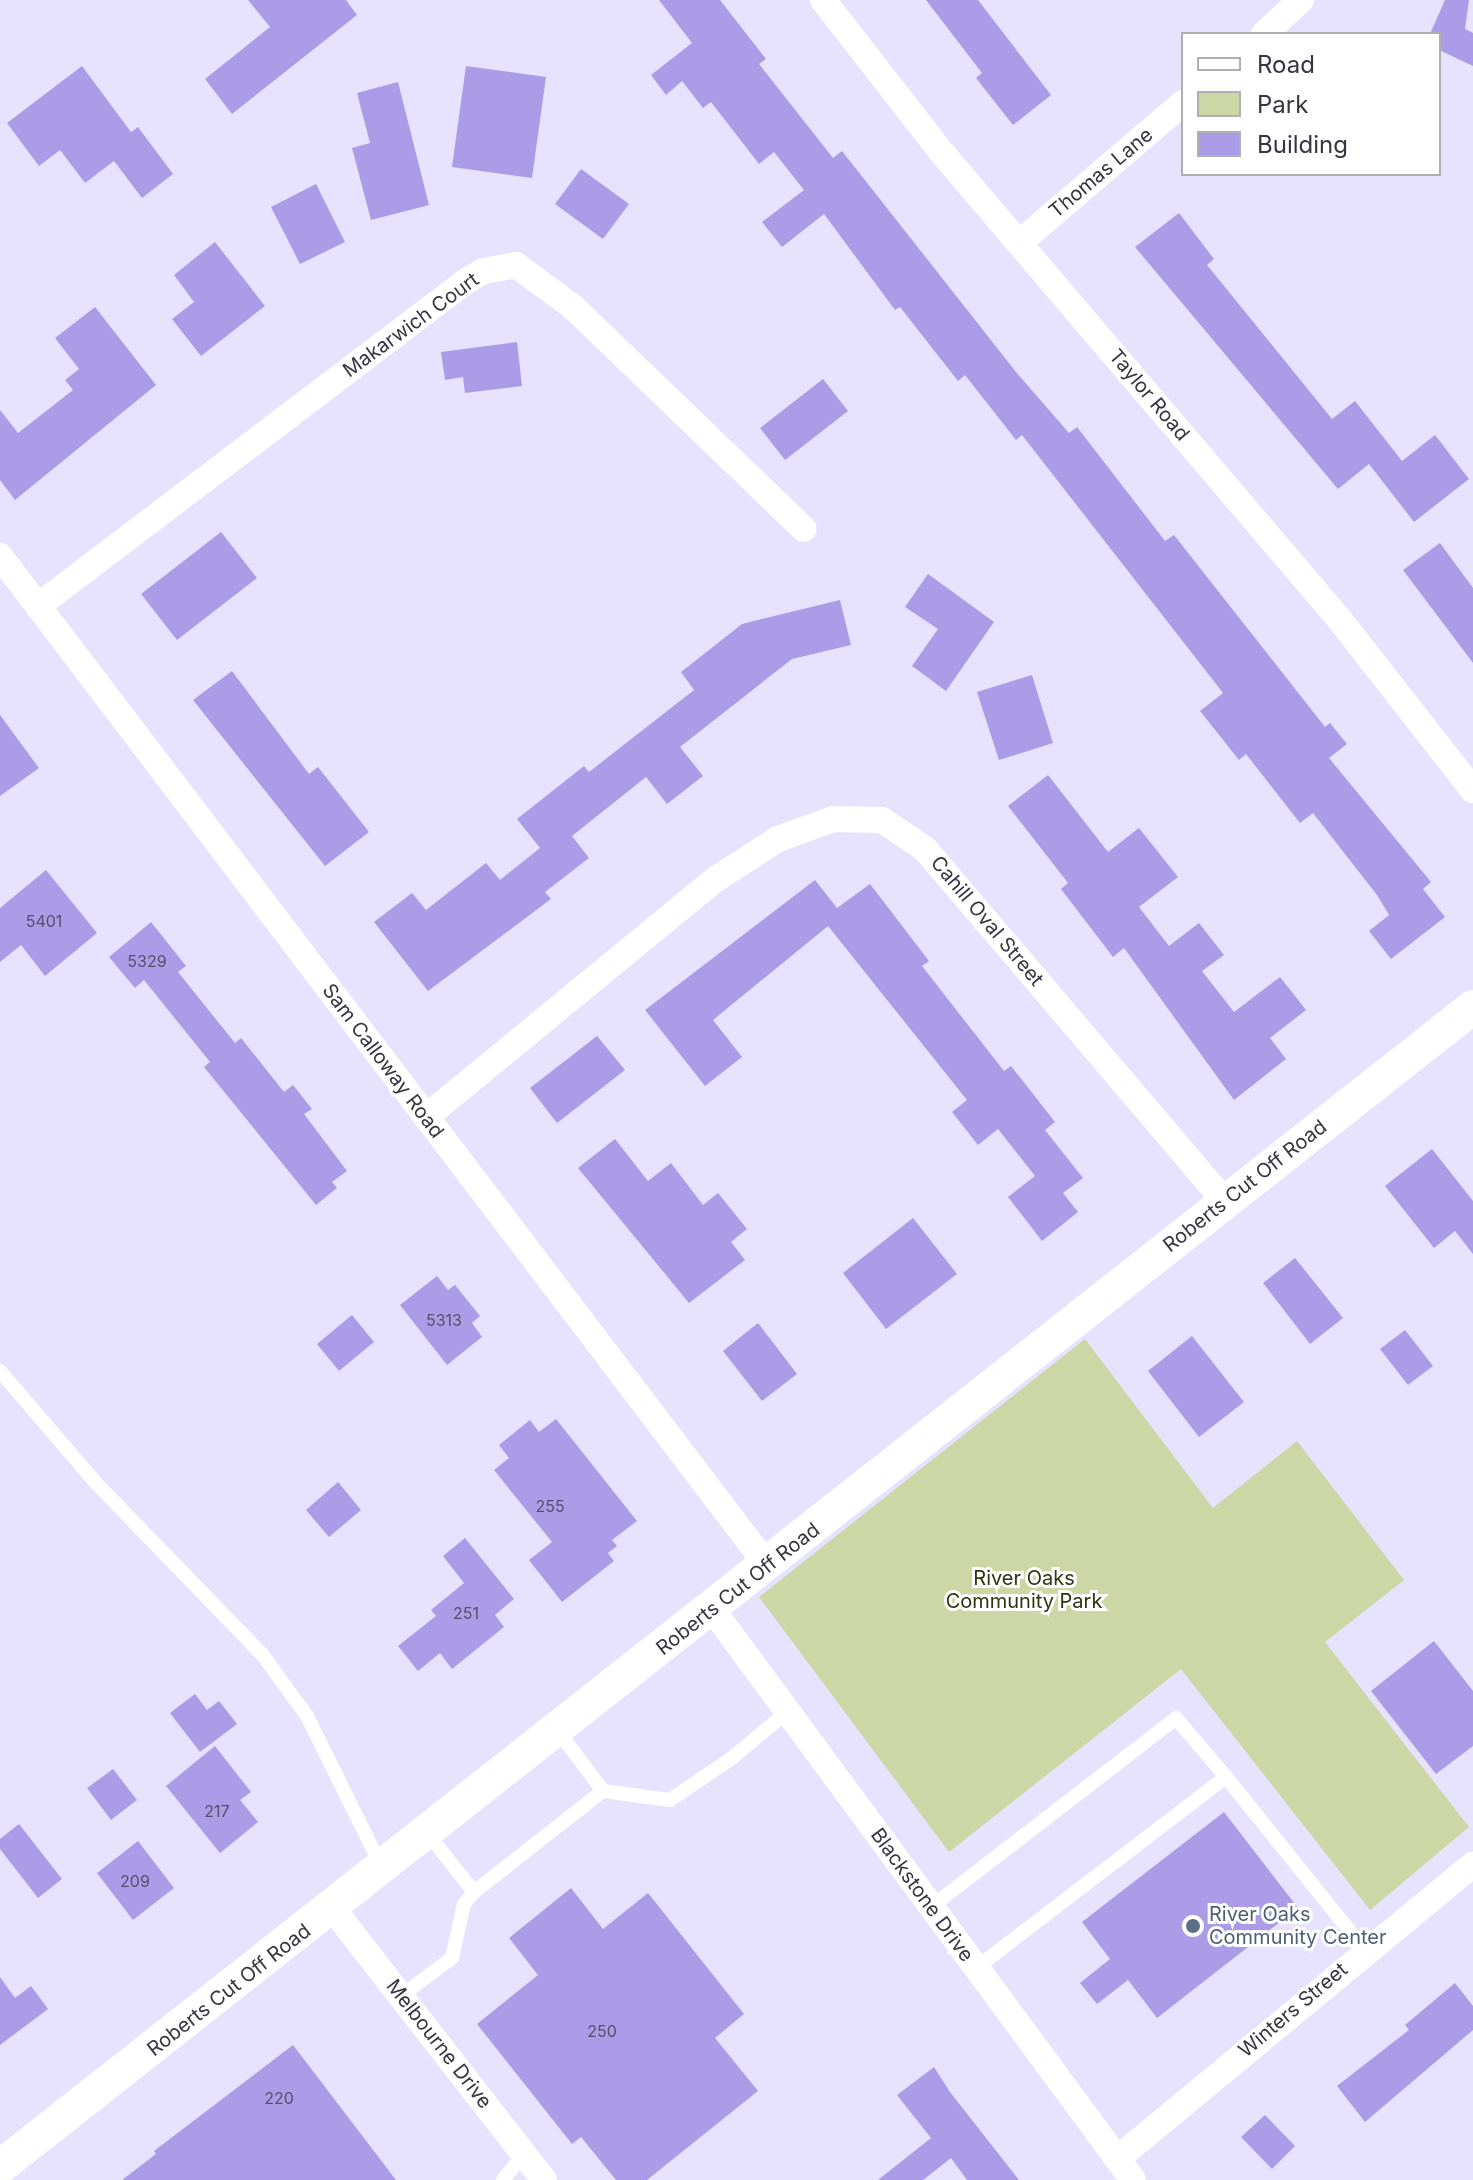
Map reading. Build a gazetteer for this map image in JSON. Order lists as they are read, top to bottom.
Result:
{
  "streets": {
    "street": [
      "Thomas Lane",
      "Makarwich Court",
      "Taylor Road",
      "Cahill Oval Street",
      "Sam Calloway Road",
      "Roberts Cut Off Road",
      "Blackstone Drive",
      "Winters Street",
      "Melbourne Drive"
    ]
  },
  "crossings": [
    ["Thomas Lane", "Taylor Road"],
    ["Makarwich Court", "Sam Calloway Road"],
    ["Cahill Oval Street", "Sam Calloway Road"],
    ["Cahill Oval Street", "Roberts Cut Off Road"],
    ["Sam Calloway Road", "Roberts Cut Off Road"],
    ["Roberts Cut Off Road", "Blackstone Drive"],
    ["Roberts Cut Off Road", "Melbourne Drive"],
    ["Blackstone Drive", "Winters Street"]
  ],
  "parks": ["River Oaks Community Park"],
  "places": ["River Oaks Community Center"],
  "house_numbers": [
    "5401",
    "5329",
    "5313",
    "255",
    "251",
    "217",
    "209",
    "250",
    "220"
  ],
  "legend": ["Road", "Park", "Building"]
}
